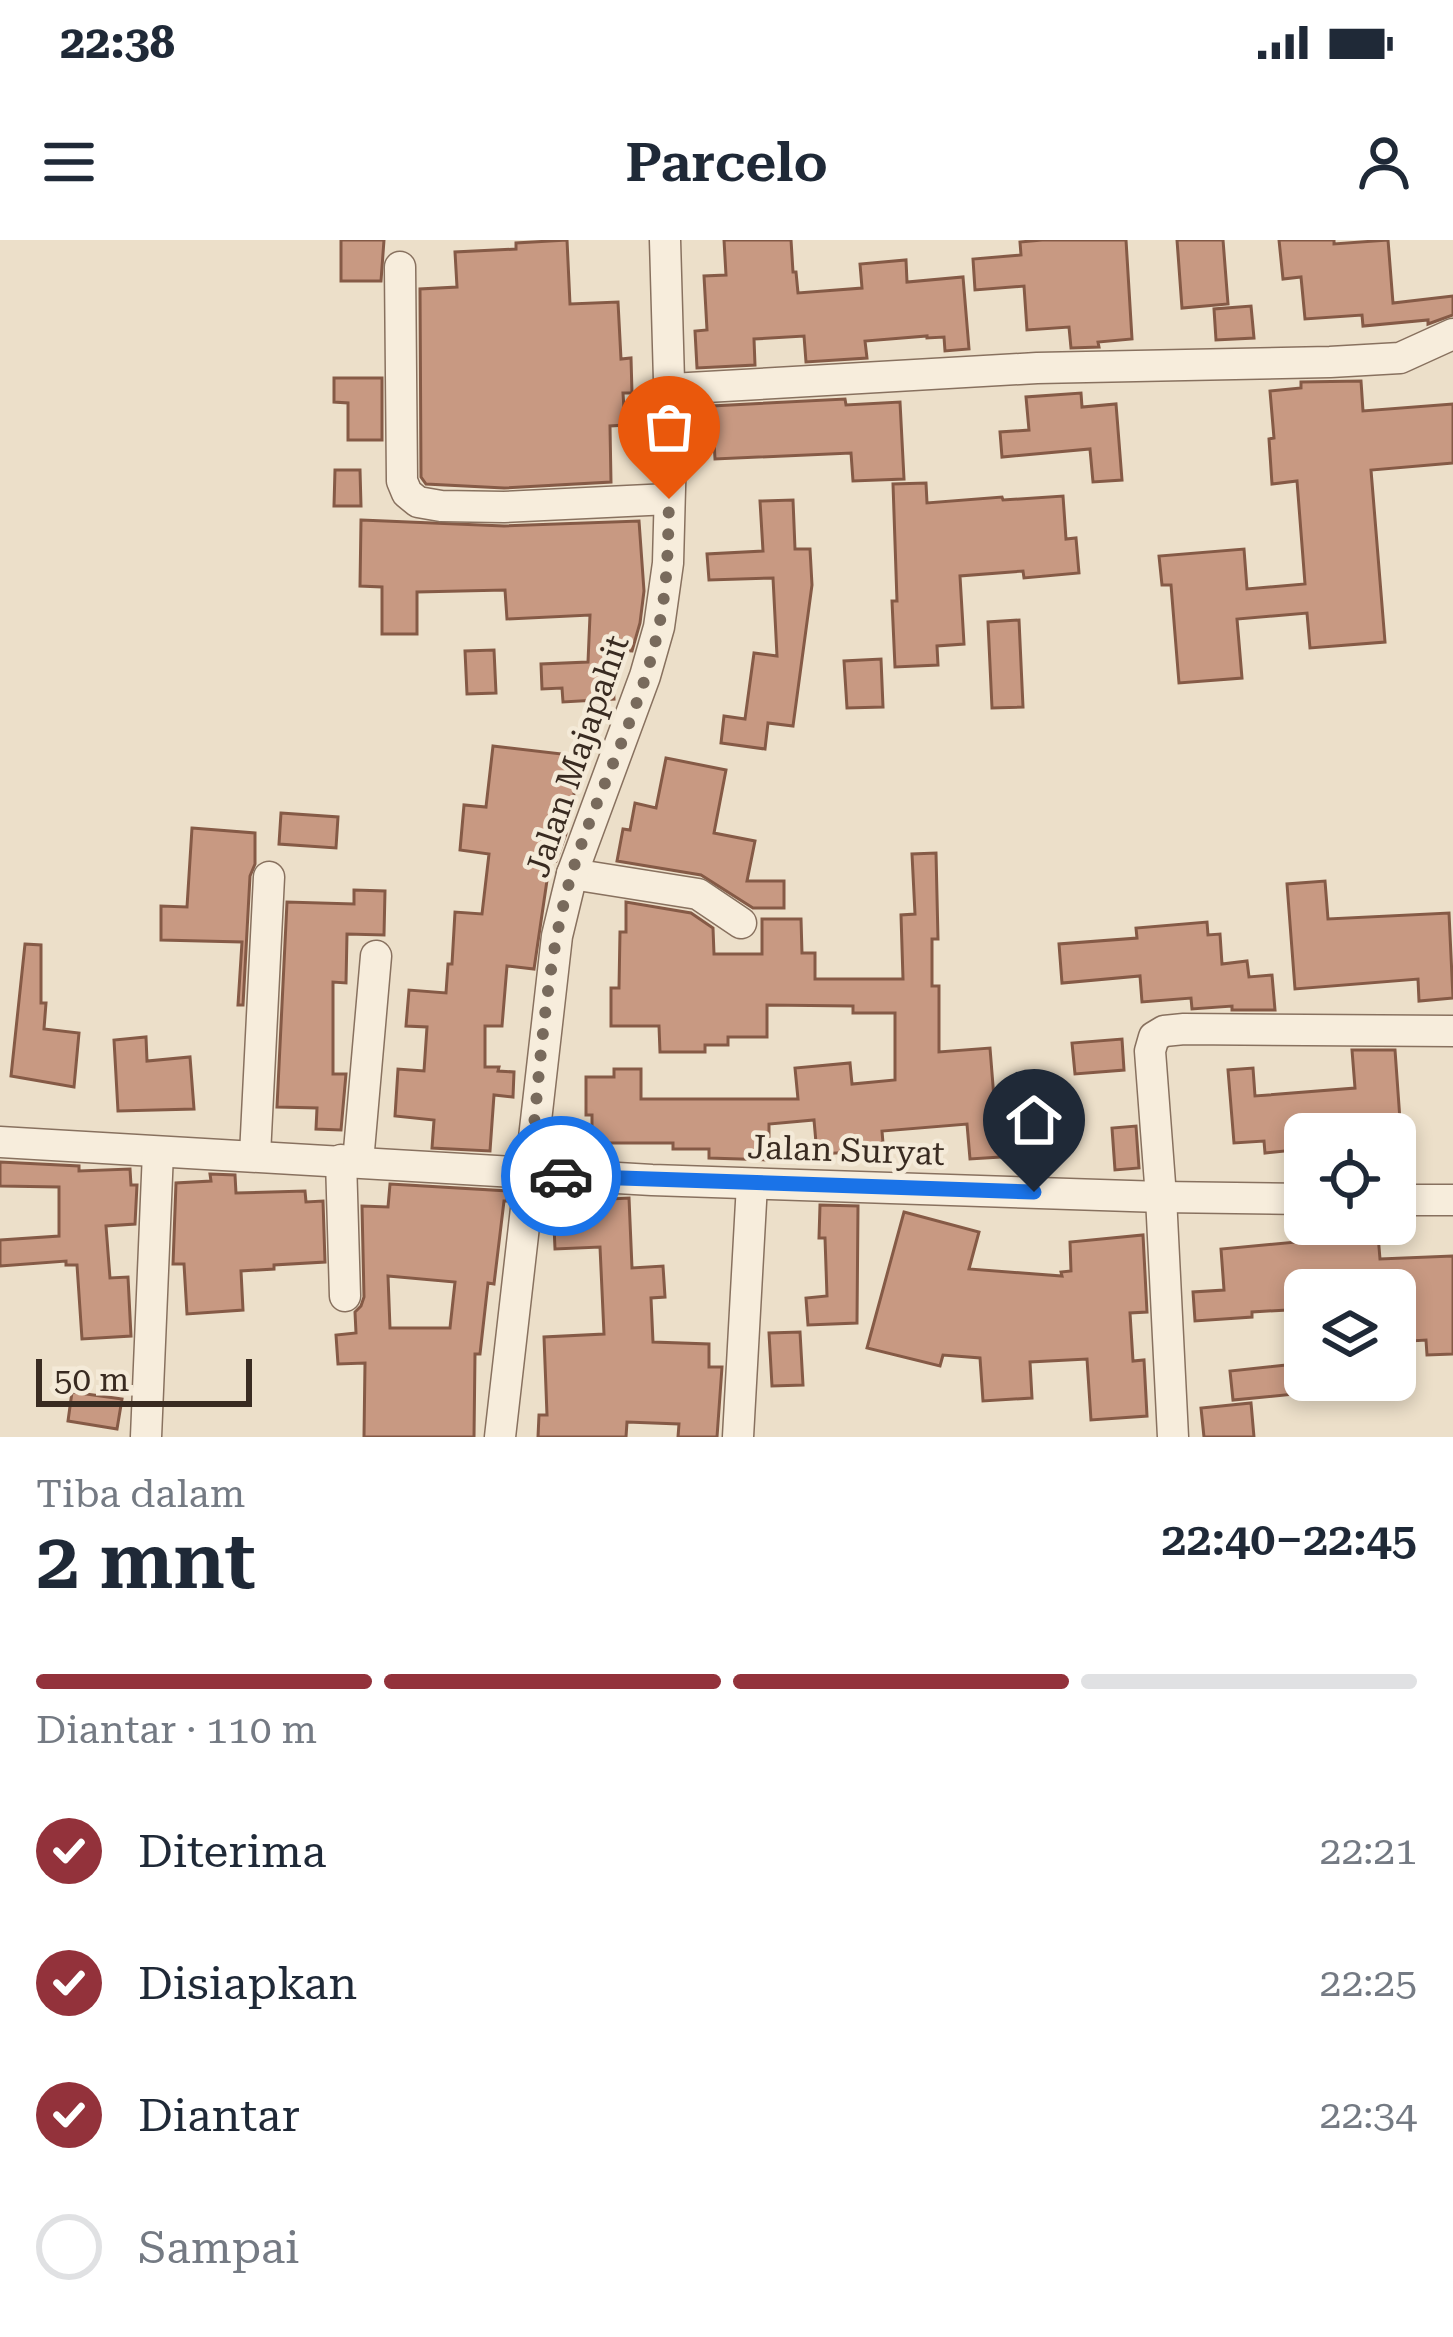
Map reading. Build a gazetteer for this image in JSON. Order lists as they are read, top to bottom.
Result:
{
  "streets": {
    "street": ["Jalan Majapahit", "Jalan Suryat"]
  },
  "crossings": [
    ["Jalan Majapahit", "Jalan Suryat"]
  ],
  "scale_bar": "50 m",
  "page": {
    "status": "22:38",
    "header": "Parcelo",
    "scale": "50 m",
    "heading": ["2 mnt", "Tiba dalam", "22:40–22:45"],
    "bar": "Diantar · 110 m",
    "list": [
      ["Diterima", "22:21"],
      ["Disiapkan", "22:25"],
      ["Diantar", "22:34"],
      "Sampai"
    ]
  }
}
